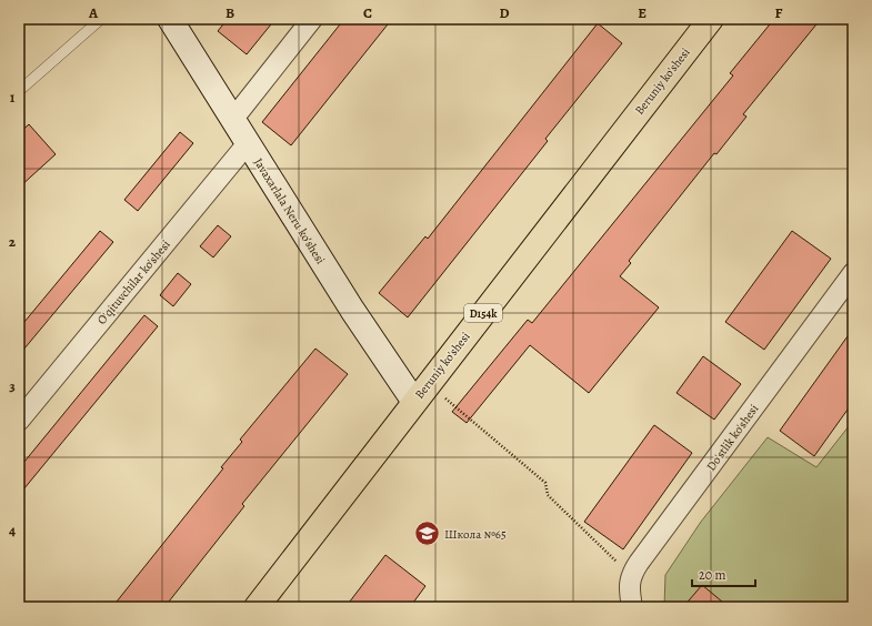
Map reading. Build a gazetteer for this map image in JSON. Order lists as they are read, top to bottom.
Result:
{
  "streets": {
    "main road": ["Beruniy ko'shesi", "D154k"],
    "street": ["Javaxarlala Neru ko'shesi", "O'qituvchilar ko'shesi", "Do'stlik ko'shesi"]
  },
  "crossings": [
    ["Beruniy ko'shesi", "Javaxarlala Neru ko'shesi"],
    ["Javaxarlala Neru ko'shesi", "O'qituvchilar ko'shesi"]
  ],
  "places": {
    "school or university": ["Школа №65"]
  },
  "scale_bar": "20 m",
  "grid": {
    "columns": [
      "A",
      "B",
      "C",
      "D",
      "E",
      "F"
    ],
    "rows": [
      "1",
      "2",
      "3",
      "4"
    ]
  }
}
